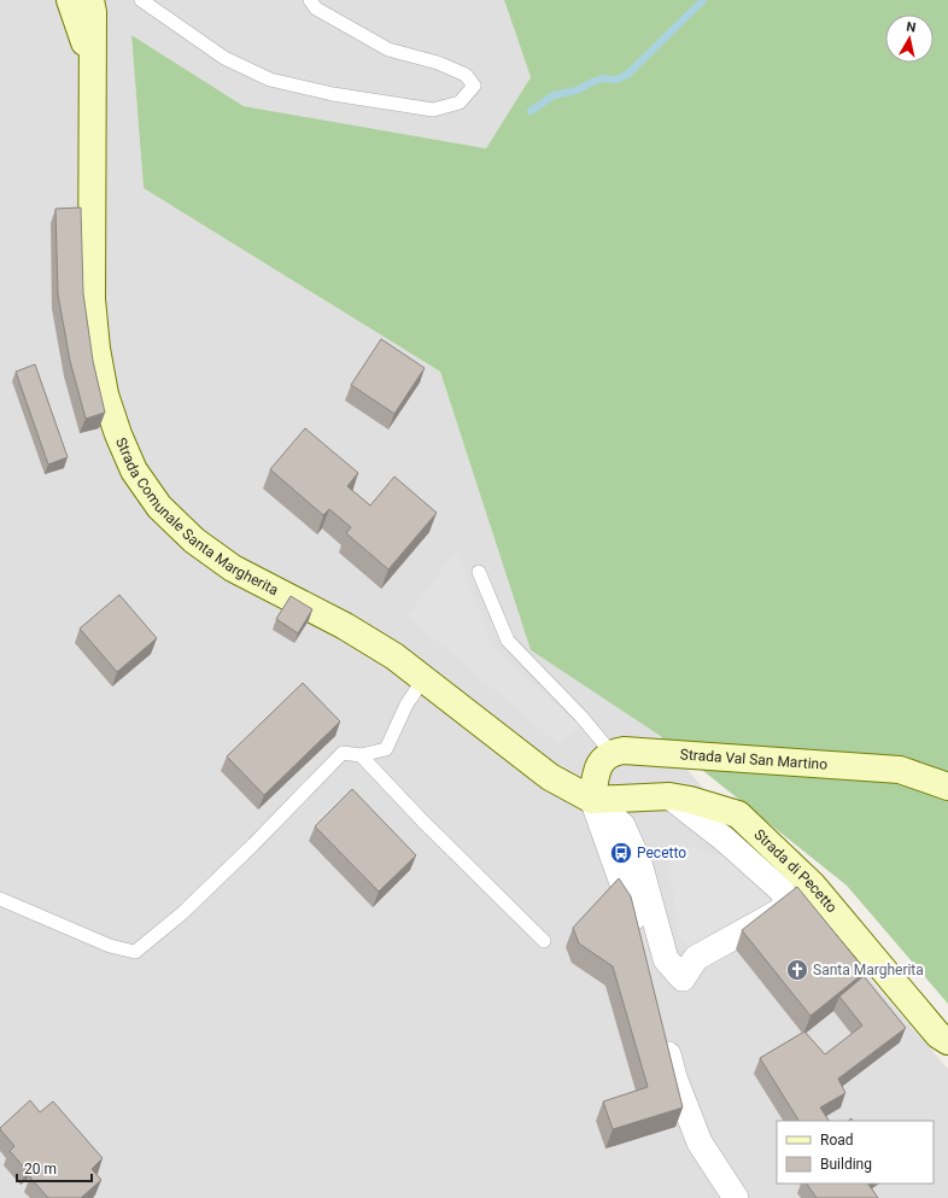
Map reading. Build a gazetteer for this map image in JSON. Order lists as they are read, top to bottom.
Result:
{
  "streets": {
    "street": ["Strada Comunale Santa Margherita", "Strada Val San Martino", "Strada di Pecetto"]
  },
  "crossings": [
    ["Strada Comunale Santa Margherita", "Strada di Pecetto"]
  ],
  "places": {
    "bus stop": ["Pecetto"],
    "church": ["Santa Margherita"]
  },
  "legend": ["Road", "Building"],
  "scale_bar": "20 m",
  "north": "top"
}
